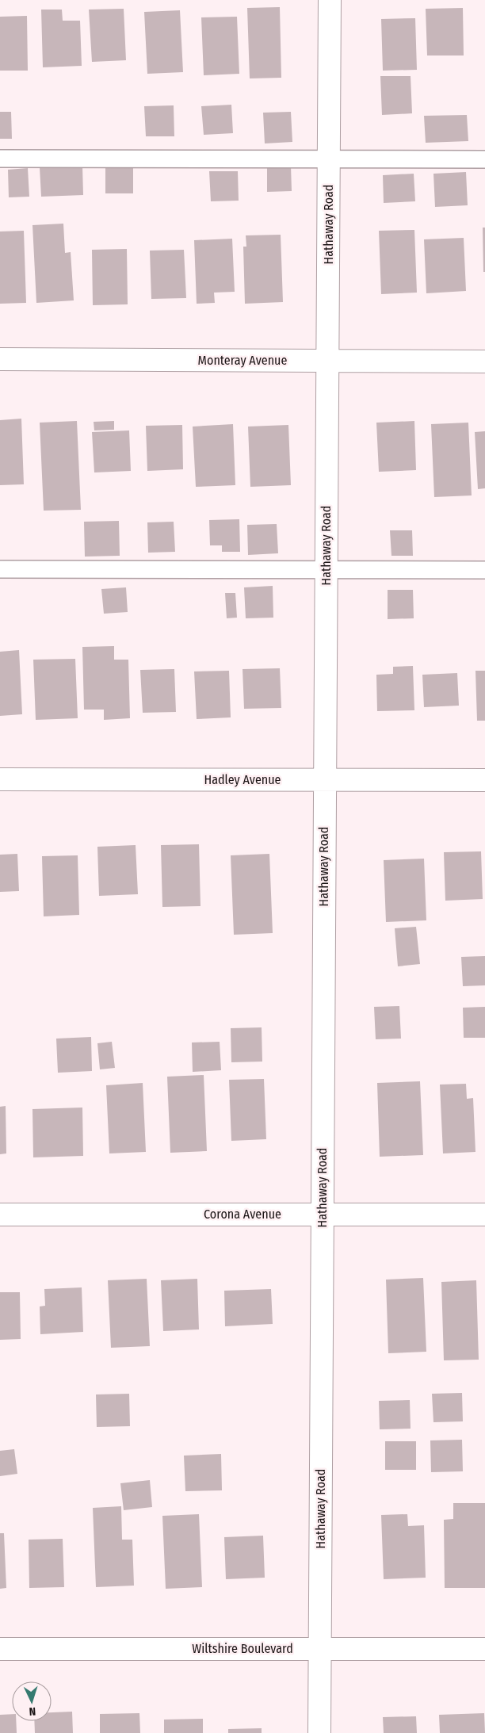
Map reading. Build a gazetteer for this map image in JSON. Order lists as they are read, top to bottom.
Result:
{
  "streets": {
    "street": [
      "Hathaway Road",
      "Monteray Avenue",
      "Hadley Avenue",
      "Corona Avenue",
      "Wiltshire Boulevard"
    ]
  },
  "crossings": [
    ["Hathaway Road", "Monteray Avenue"],
    ["Hathaway Road", "Hadley Avenue"],
    ["Hathaway Road", "Corona Avenue"],
    ["Hathaway Road", "Wiltshire Boulevard"]
  ],
  "north": "bottom"
}
